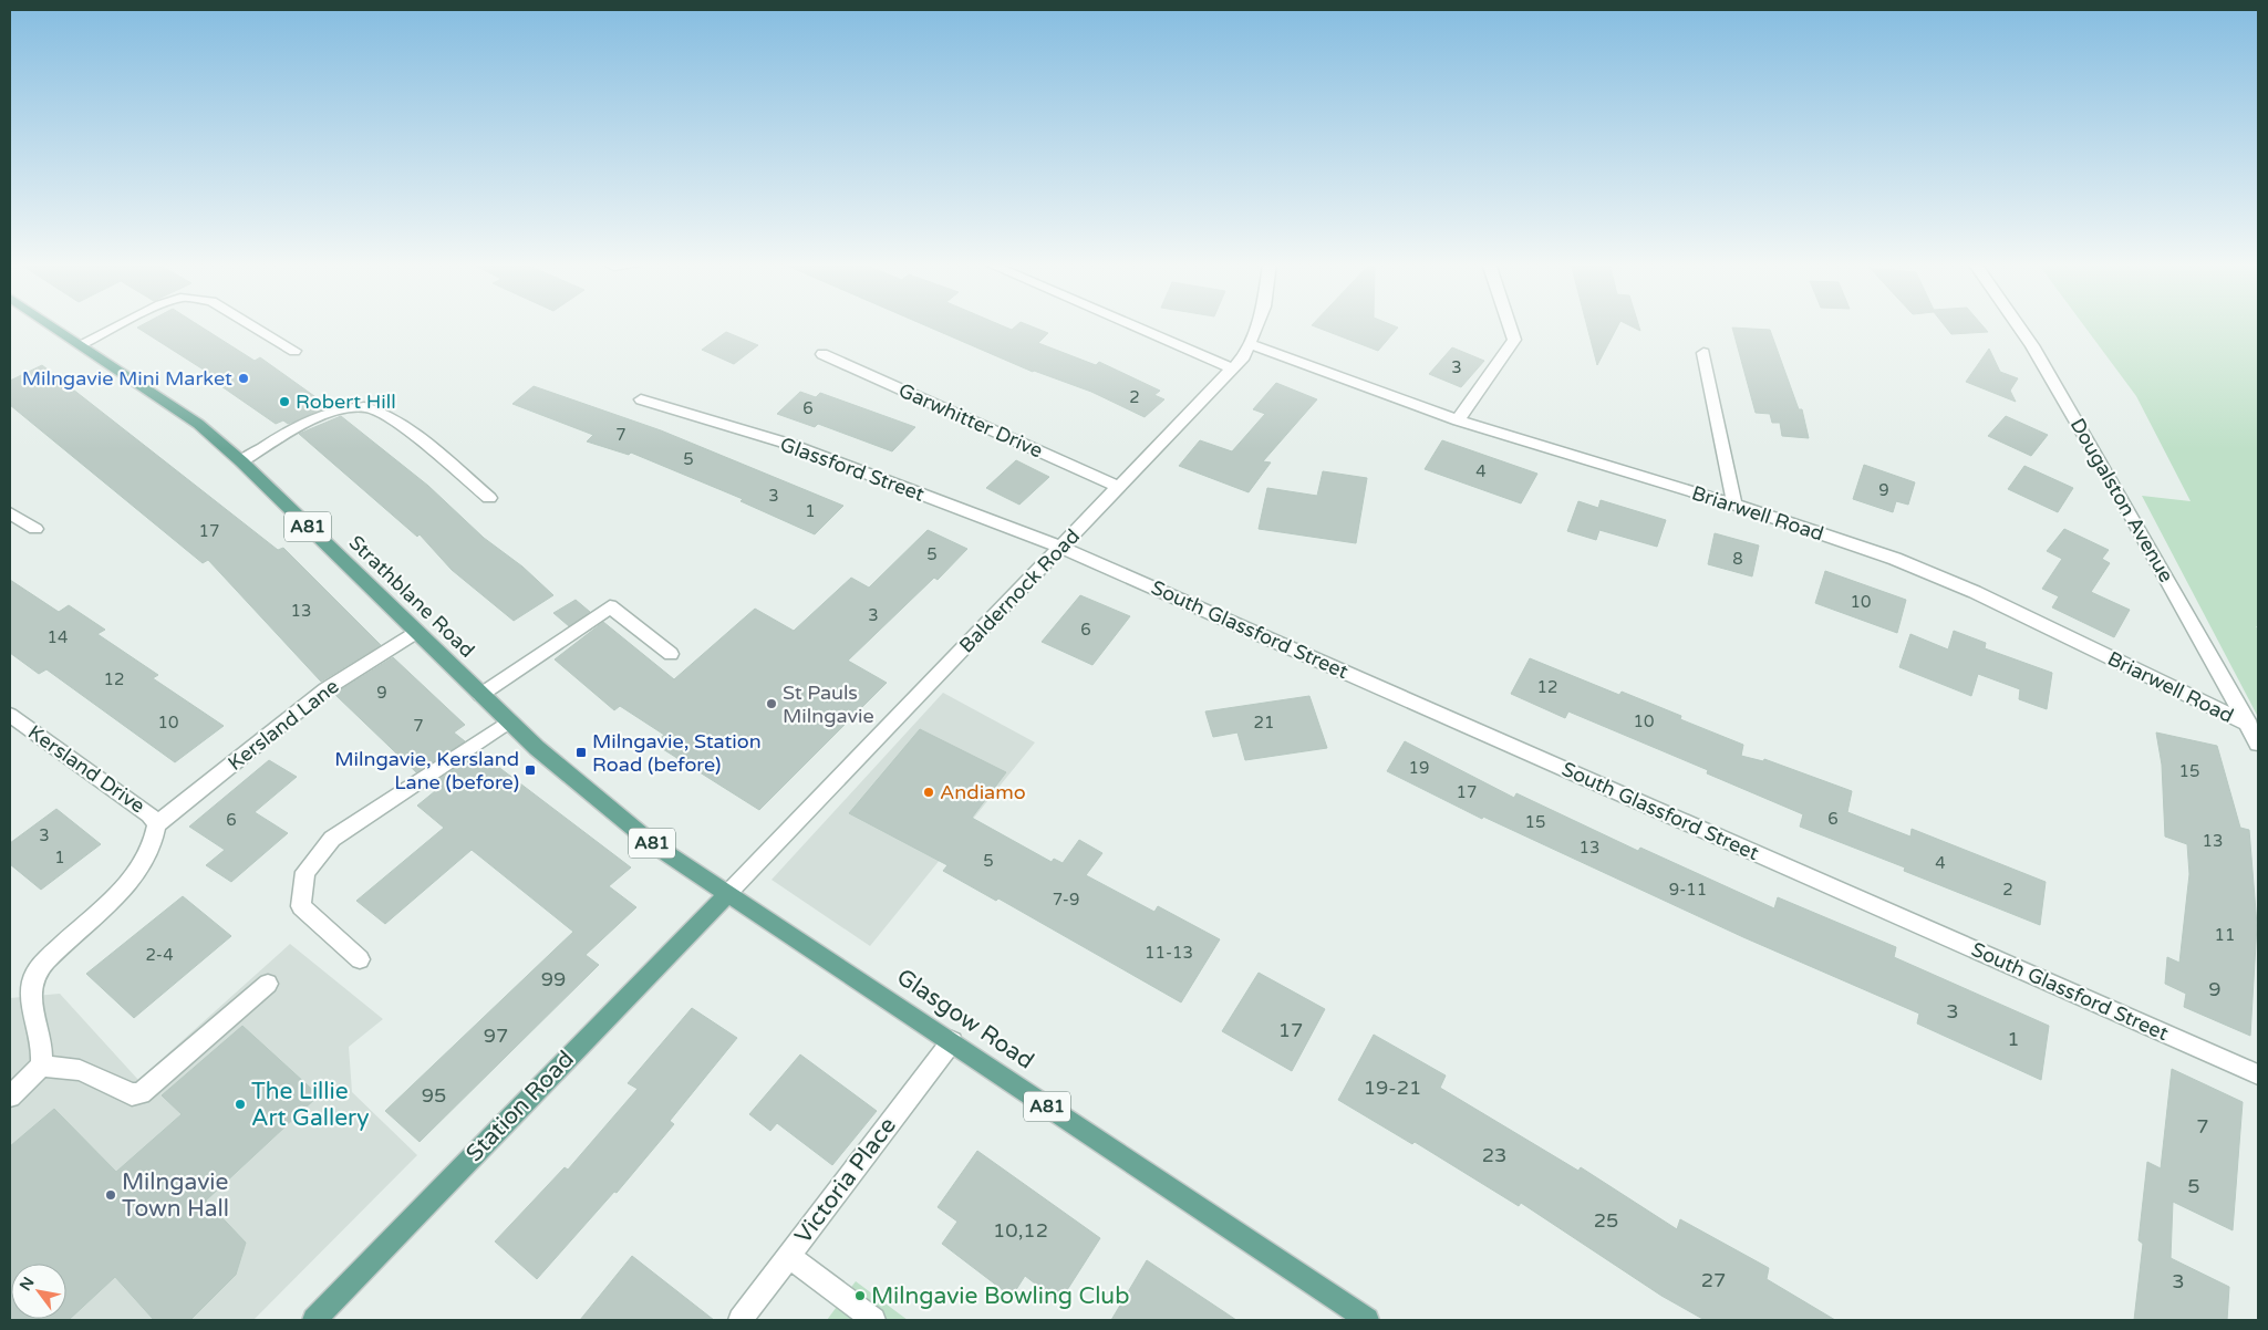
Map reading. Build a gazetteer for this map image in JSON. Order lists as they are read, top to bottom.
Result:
{
  "streets": {
    "main road": [
      "A81",
      "Strathblane Road",
      "Glasgow Road",
      "Station Road"
    ],
    "street": [
      "Garwhitter Drive",
      "Glassford Street",
      "Dougalston Avenue",
      "Briarwell Road",
      "Baldernock Road",
      "South Glassford Street",
      "Kersland Lane",
      "Kersland Drive",
      "Victoria Place"
    ]
  },
  "crossings": [
    ["Garwhitter Drive", "Baldernock Road"],
    ["Glassford Street", "Baldernock Road"],
    ["Glassford Street", "South Glassford Street"],
    ["Dougalston Avenue", "Briarwell Road"],
    ["Briarwell Road", "Baldernock Road"],
    ["Baldernock Road", "Strathblane Road"],
    ["Baldernock Road", "South Glassford Street"],
    ["Baldernock Road", "Glasgow Road"],
    ["Baldernock Road", "Station Road"],
    ["Strathblane Road", "Kersland Lane"],
    ["Strathblane Road", "Glasgow Road"],
    ["Strathblane Road", "Station Road"],
    ["Kersland Lane", "Kersland Drive"],
    ["Glasgow Road", "Station Road"],
    ["Glasgow Road", "Victoria Place"]
  ],
  "places": {
    "other": [
      "Milngavie Mini Market",
      "Robert Hill",
      "St Pauls Milngavie",
      "Andiamo",
      "The Lillie Art Gallery",
      "Milngavie Town Hall",
      "Milngavie Bowling Club"
    ],
    "transit": ["Milngavie, Station Road (before)", "Milngavie, Kersland Lane (before)"]
  },
  "house_numbers": [
    "3",
    "2",
    "6",
    "7",
    "5",
    "4",
    "9",
    "3",
    "1",
    "17",
    "5",
    "8",
    "10",
    "13",
    "3",
    "6",
    "14",
    "12",
    "12",
    "9",
    "10",
    "10",
    "21",
    "7",
    "19",
    "15",
    "17",
    "6",
    "6",
    "15",
    "3",
    "13",
    "13",
    "1",
    "5",
    "4",
    "9-11",
    "2",
    "7-9",
    "11",
    "11-13",
    "2-4",
    "99",
    "9",
    "3",
    "17",
    "97",
    "1",
    "19-21",
    "95",
    "7",
    "23",
    "5",
    "25",
    "10,12",
    "27",
    "3"
  ],
  "north": "top left"
}
